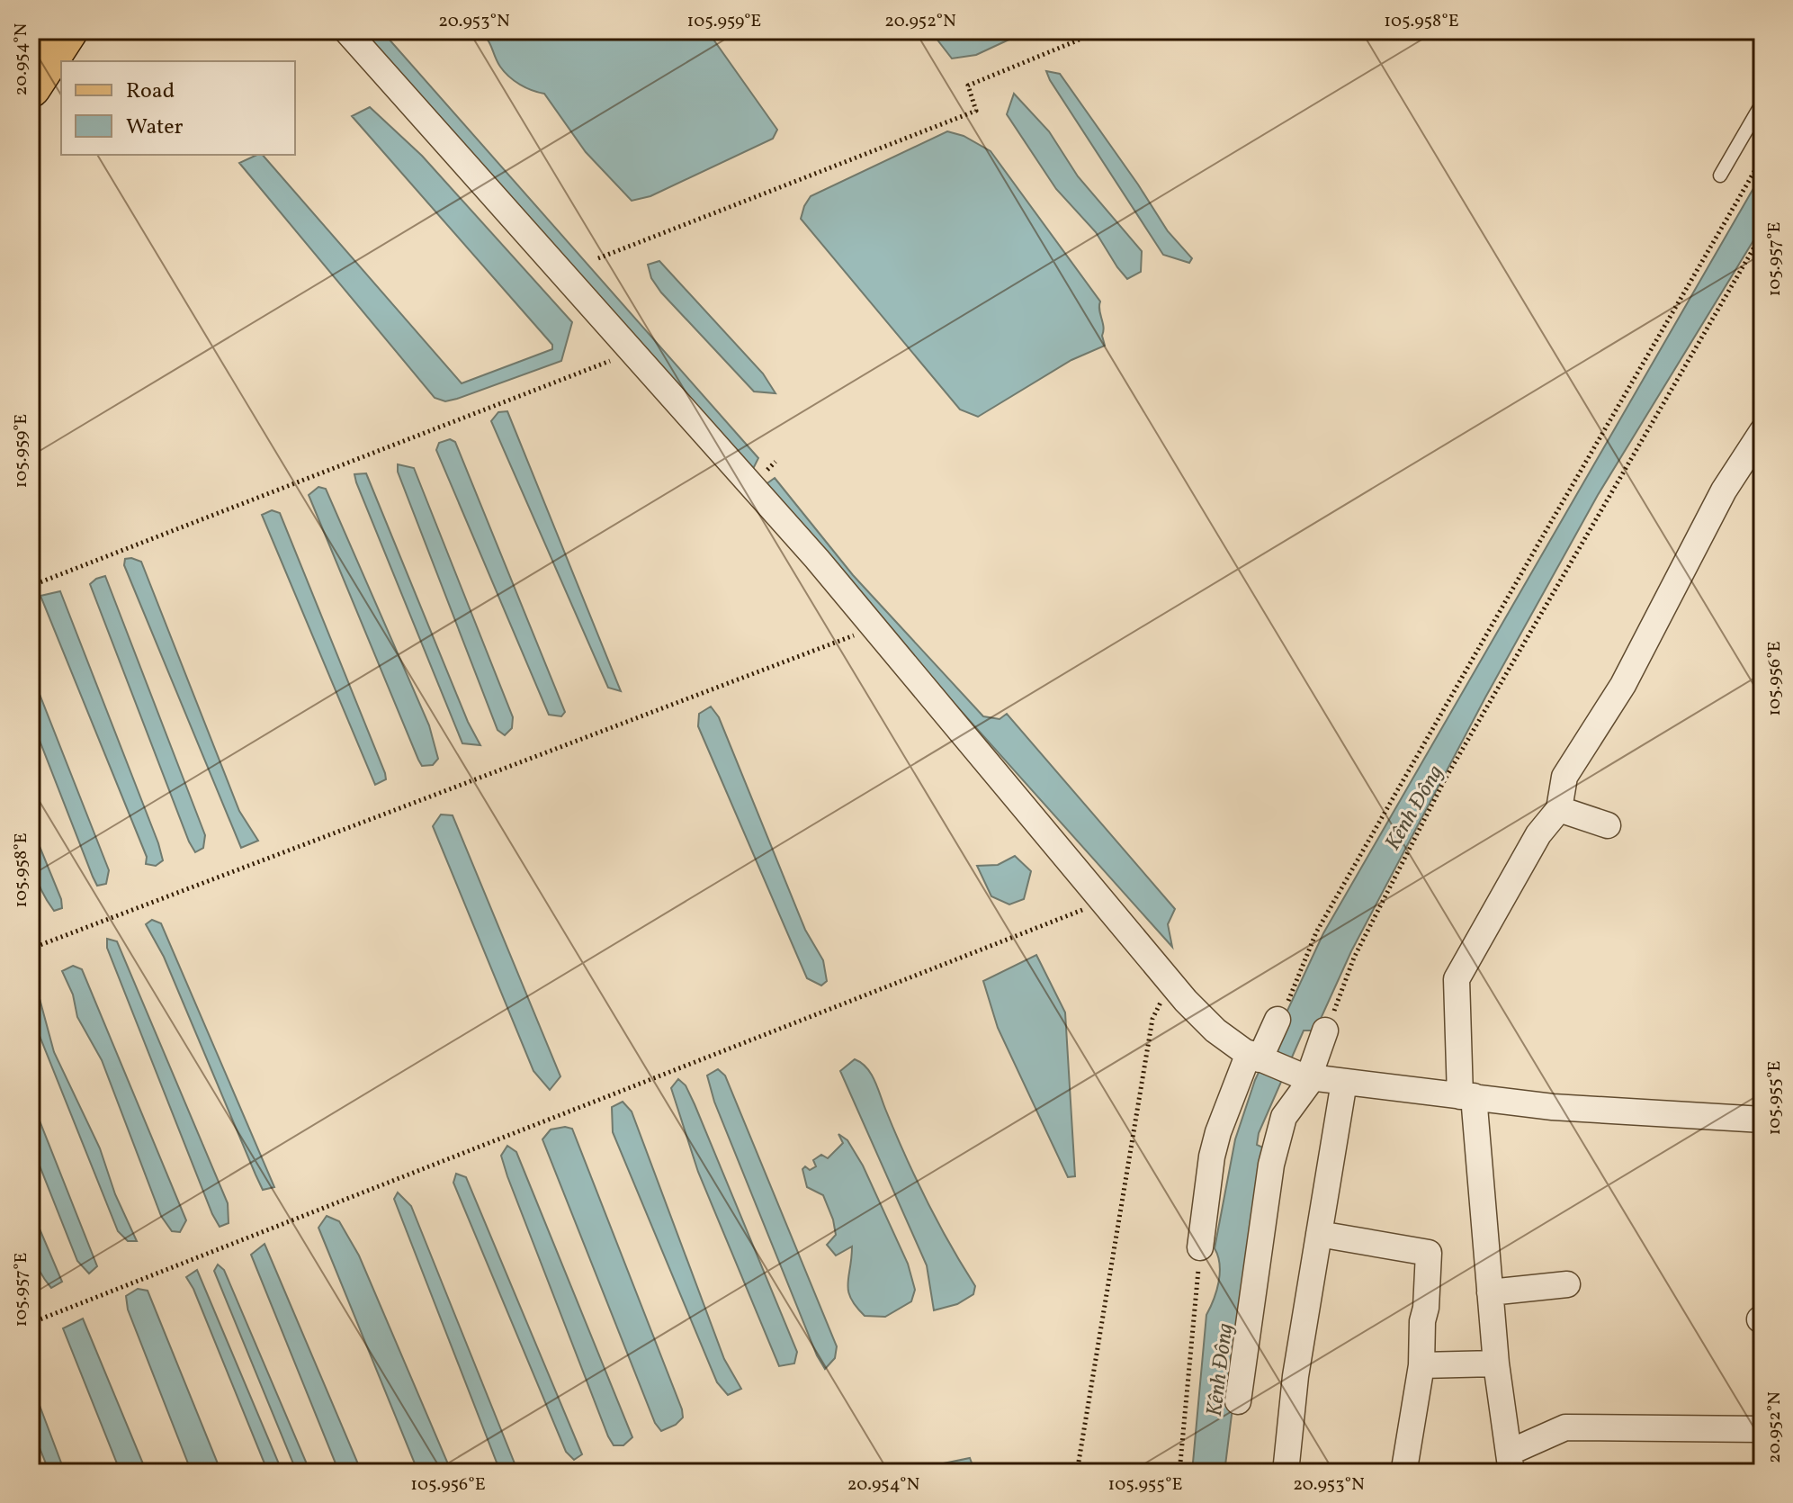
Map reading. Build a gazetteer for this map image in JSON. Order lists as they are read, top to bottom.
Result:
{
  "water": ["Kênh Đông"],
  "legend": ["Road", "Water"],
  "coordinates": [
    "20.953°N",
    "105.959°E",
    "20.952°N",
    "105.958°E",
    "20.954°N",
    "105.957°E",
    "105.956°E",
    "105.955°E"
  ]
}
